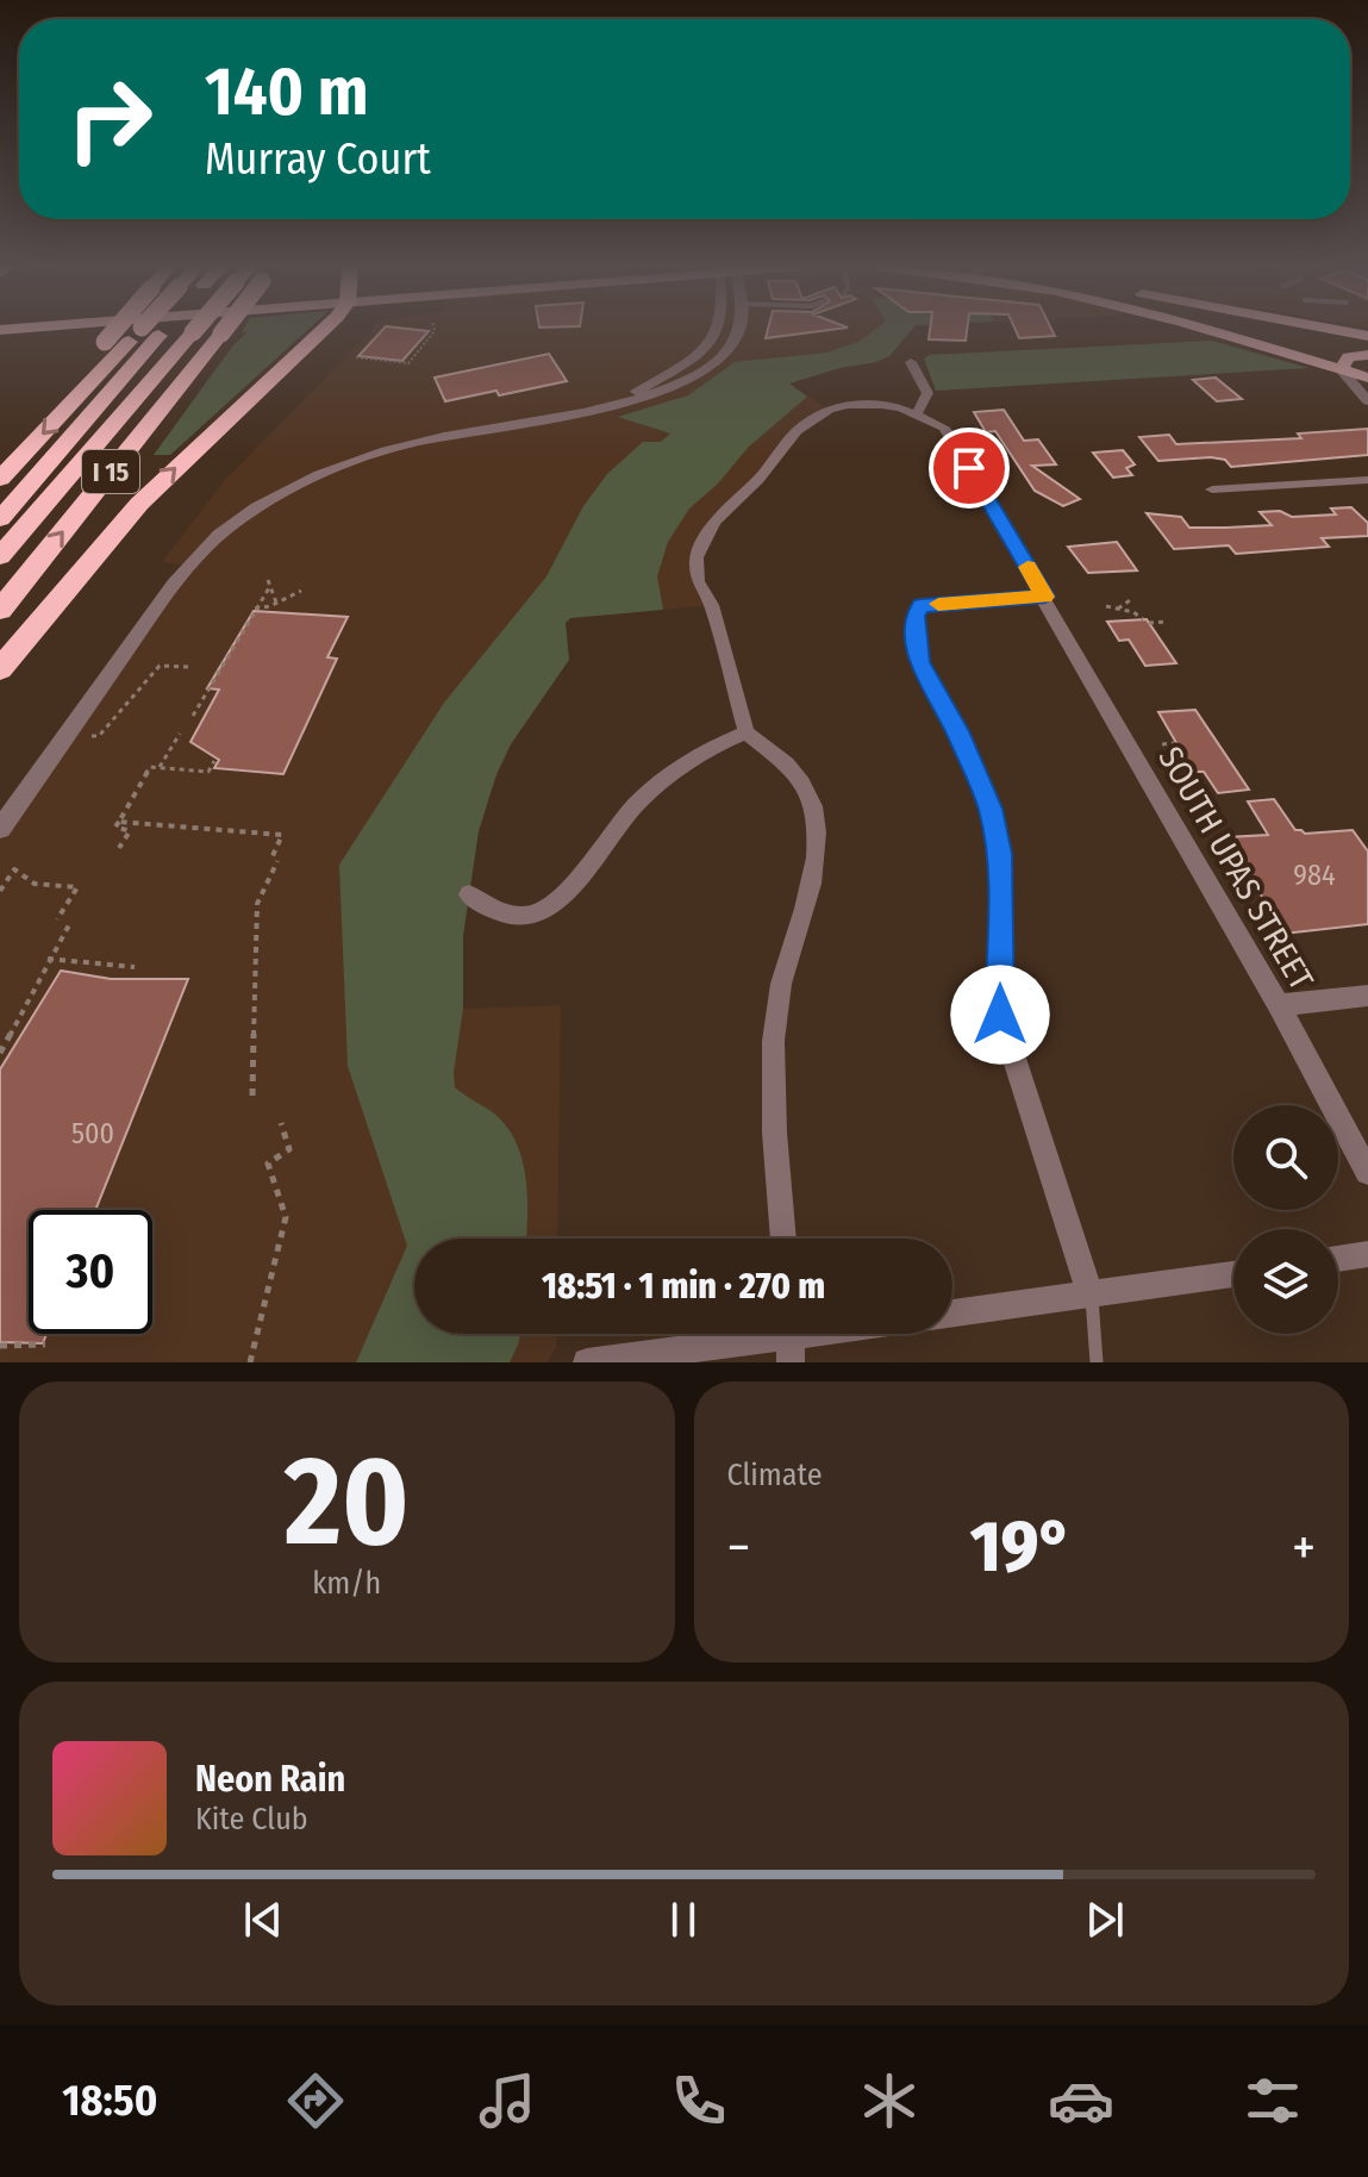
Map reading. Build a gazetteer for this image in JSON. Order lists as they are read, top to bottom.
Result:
{
  "streets": {
    "highway": ["I 15"],
    "street": ["SOUTH UPAS STREET"]
  },
  "house_numbers": ["984", "500"],
  "page": {
    "turn": ["140 m", "Murray Court"],
    "limit": "30",
    "trip": "18:51 · 1 min · 270 m",
    "tile": [
      ["20", "km/h"],
      "Climate"
    ],
    "heat": ["−", "19°", "+"],
    "song": ["Neon Rain", "Kite Club"],
    "tabs": "18:50"
  }
}
